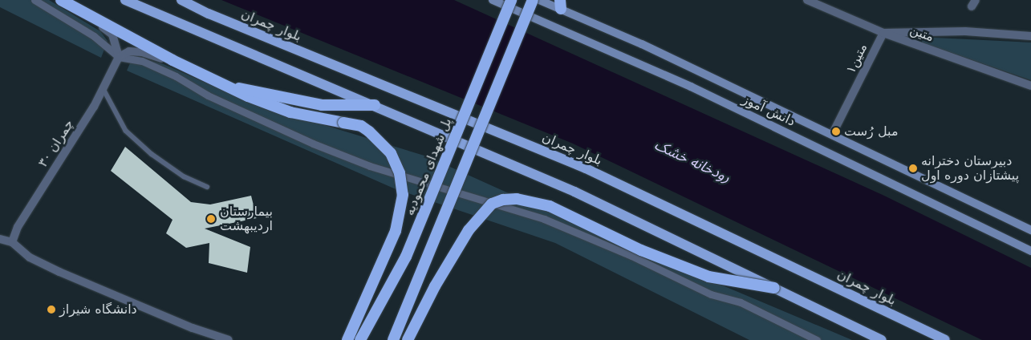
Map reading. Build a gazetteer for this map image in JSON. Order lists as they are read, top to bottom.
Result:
{
  "streets": {
    "highway": ["پل شهدای محمودیه"],
    "main road": ["بلوار چمران", "دانش آموز"],
    "street": ["متین", "متین۱", "۳۰ چمران"]
  },
  "crossings": [
    ["متین", "متین۱"],
    ["متین۱", "دانش آموز"]
  ],
  "water": ["رودخانه خشک"],
  "places": [
    "مبل رُست",
    "دبیرستان دخترانه پیشتازان دوره اول",
    "بیمارستان اردیبهشت",
    "دانشگاه شیراز"
  ]
}
